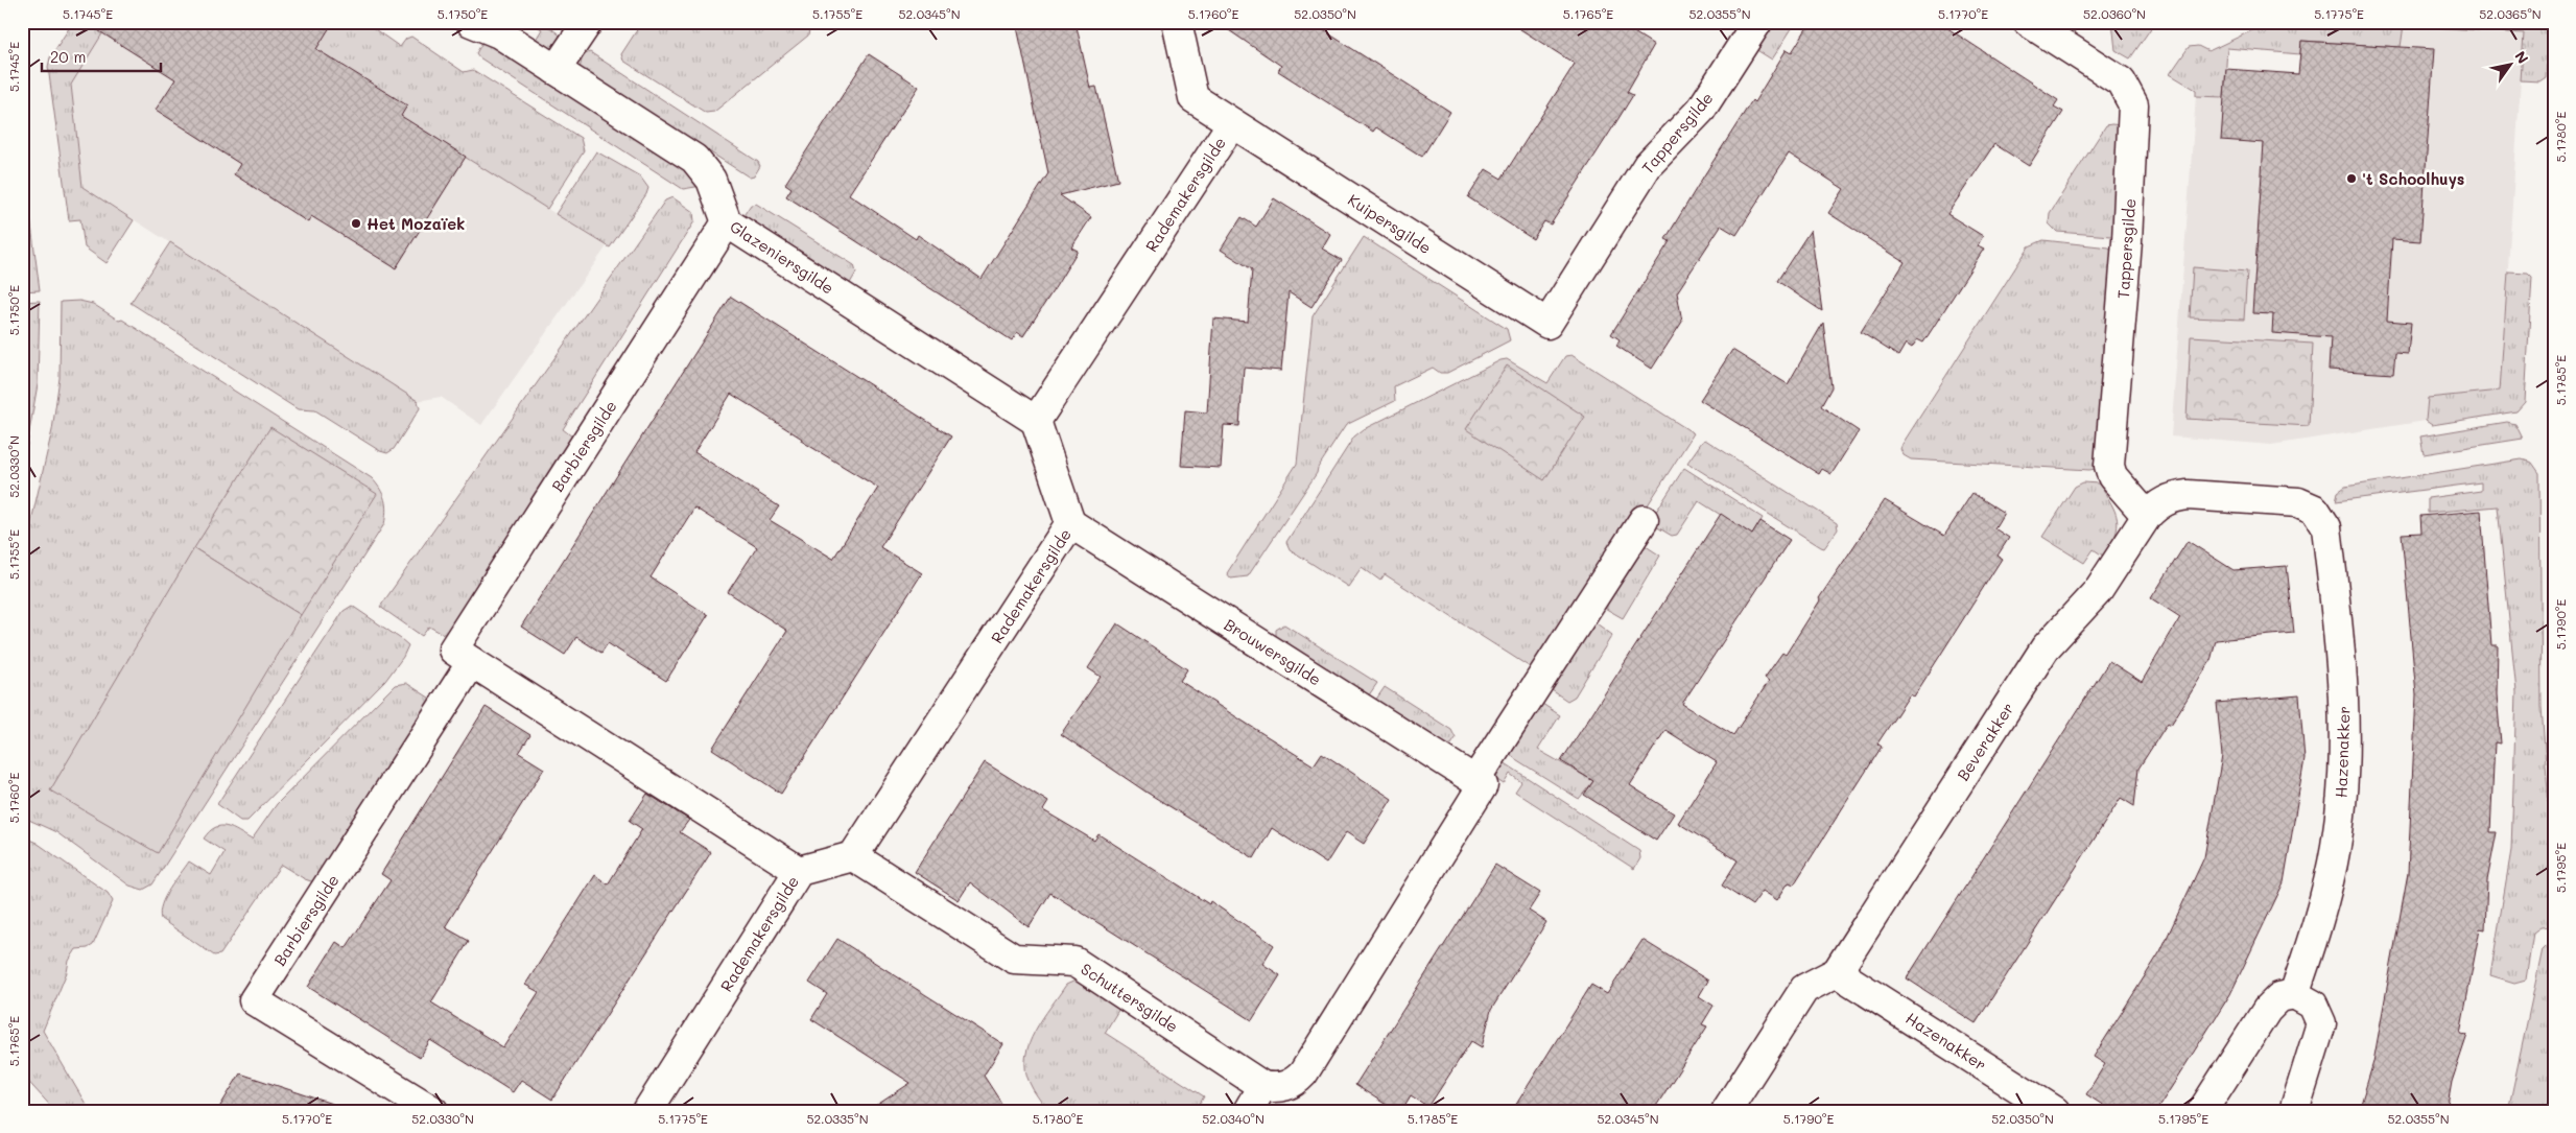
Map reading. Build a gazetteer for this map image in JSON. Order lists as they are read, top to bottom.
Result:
{
  "streets": {
    "street": [
      "Tappersgilde",
      "Rademakersgilde",
      "Kuipersgilde",
      "Glazeniersgilde",
      "Barbiersgilde",
      "Brouwersgilde",
      "Beverakker",
      "Hazenakker",
      "Schuttersgilde"
    ]
  },
  "crossings": [
    ["Tappersgilde", "Kuipersgilde"],
    ["Tappersgilde", "Beverakker"],
    ["Rademakersgilde", "Kuipersgilde"],
    ["Rademakersgilde", "Glazeniersgilde"],
    ["Rademakersgilde", "Barbiersgilde"],
    ["Rademakersgilde", "Brouwersgilde"],
    ["Rademakersgilde", "Schuttersgilde"],
    ["Glazeniersgilde", "Barbiersgilde"],
    ["Beverakker", "Hazenakker"]
  ],
  "places": ["'t Schoolhuys", "Het Mozaïek"],
  "scale_bar": "20 m",
  "north": "top right",
  "coordinates": [
    "5.1745°E",
    "5.1750°E",
    "5.1755°E",
    "52.0345°N",
    "5.1760°E",
    "52.0350°N",
    "5.1765°E",
    "52.0355°N",
    "5.1770°E",
    "52.0360°N",
    "5.1775°E",
    "52.0365°N",
    "5.1780°E",
    "5.1785°E",
    "52.0330°N",
    "5.1790°E",
    "5.1795°E",
    "52.0335°N",
    "52.0340°N"
  ]
}
